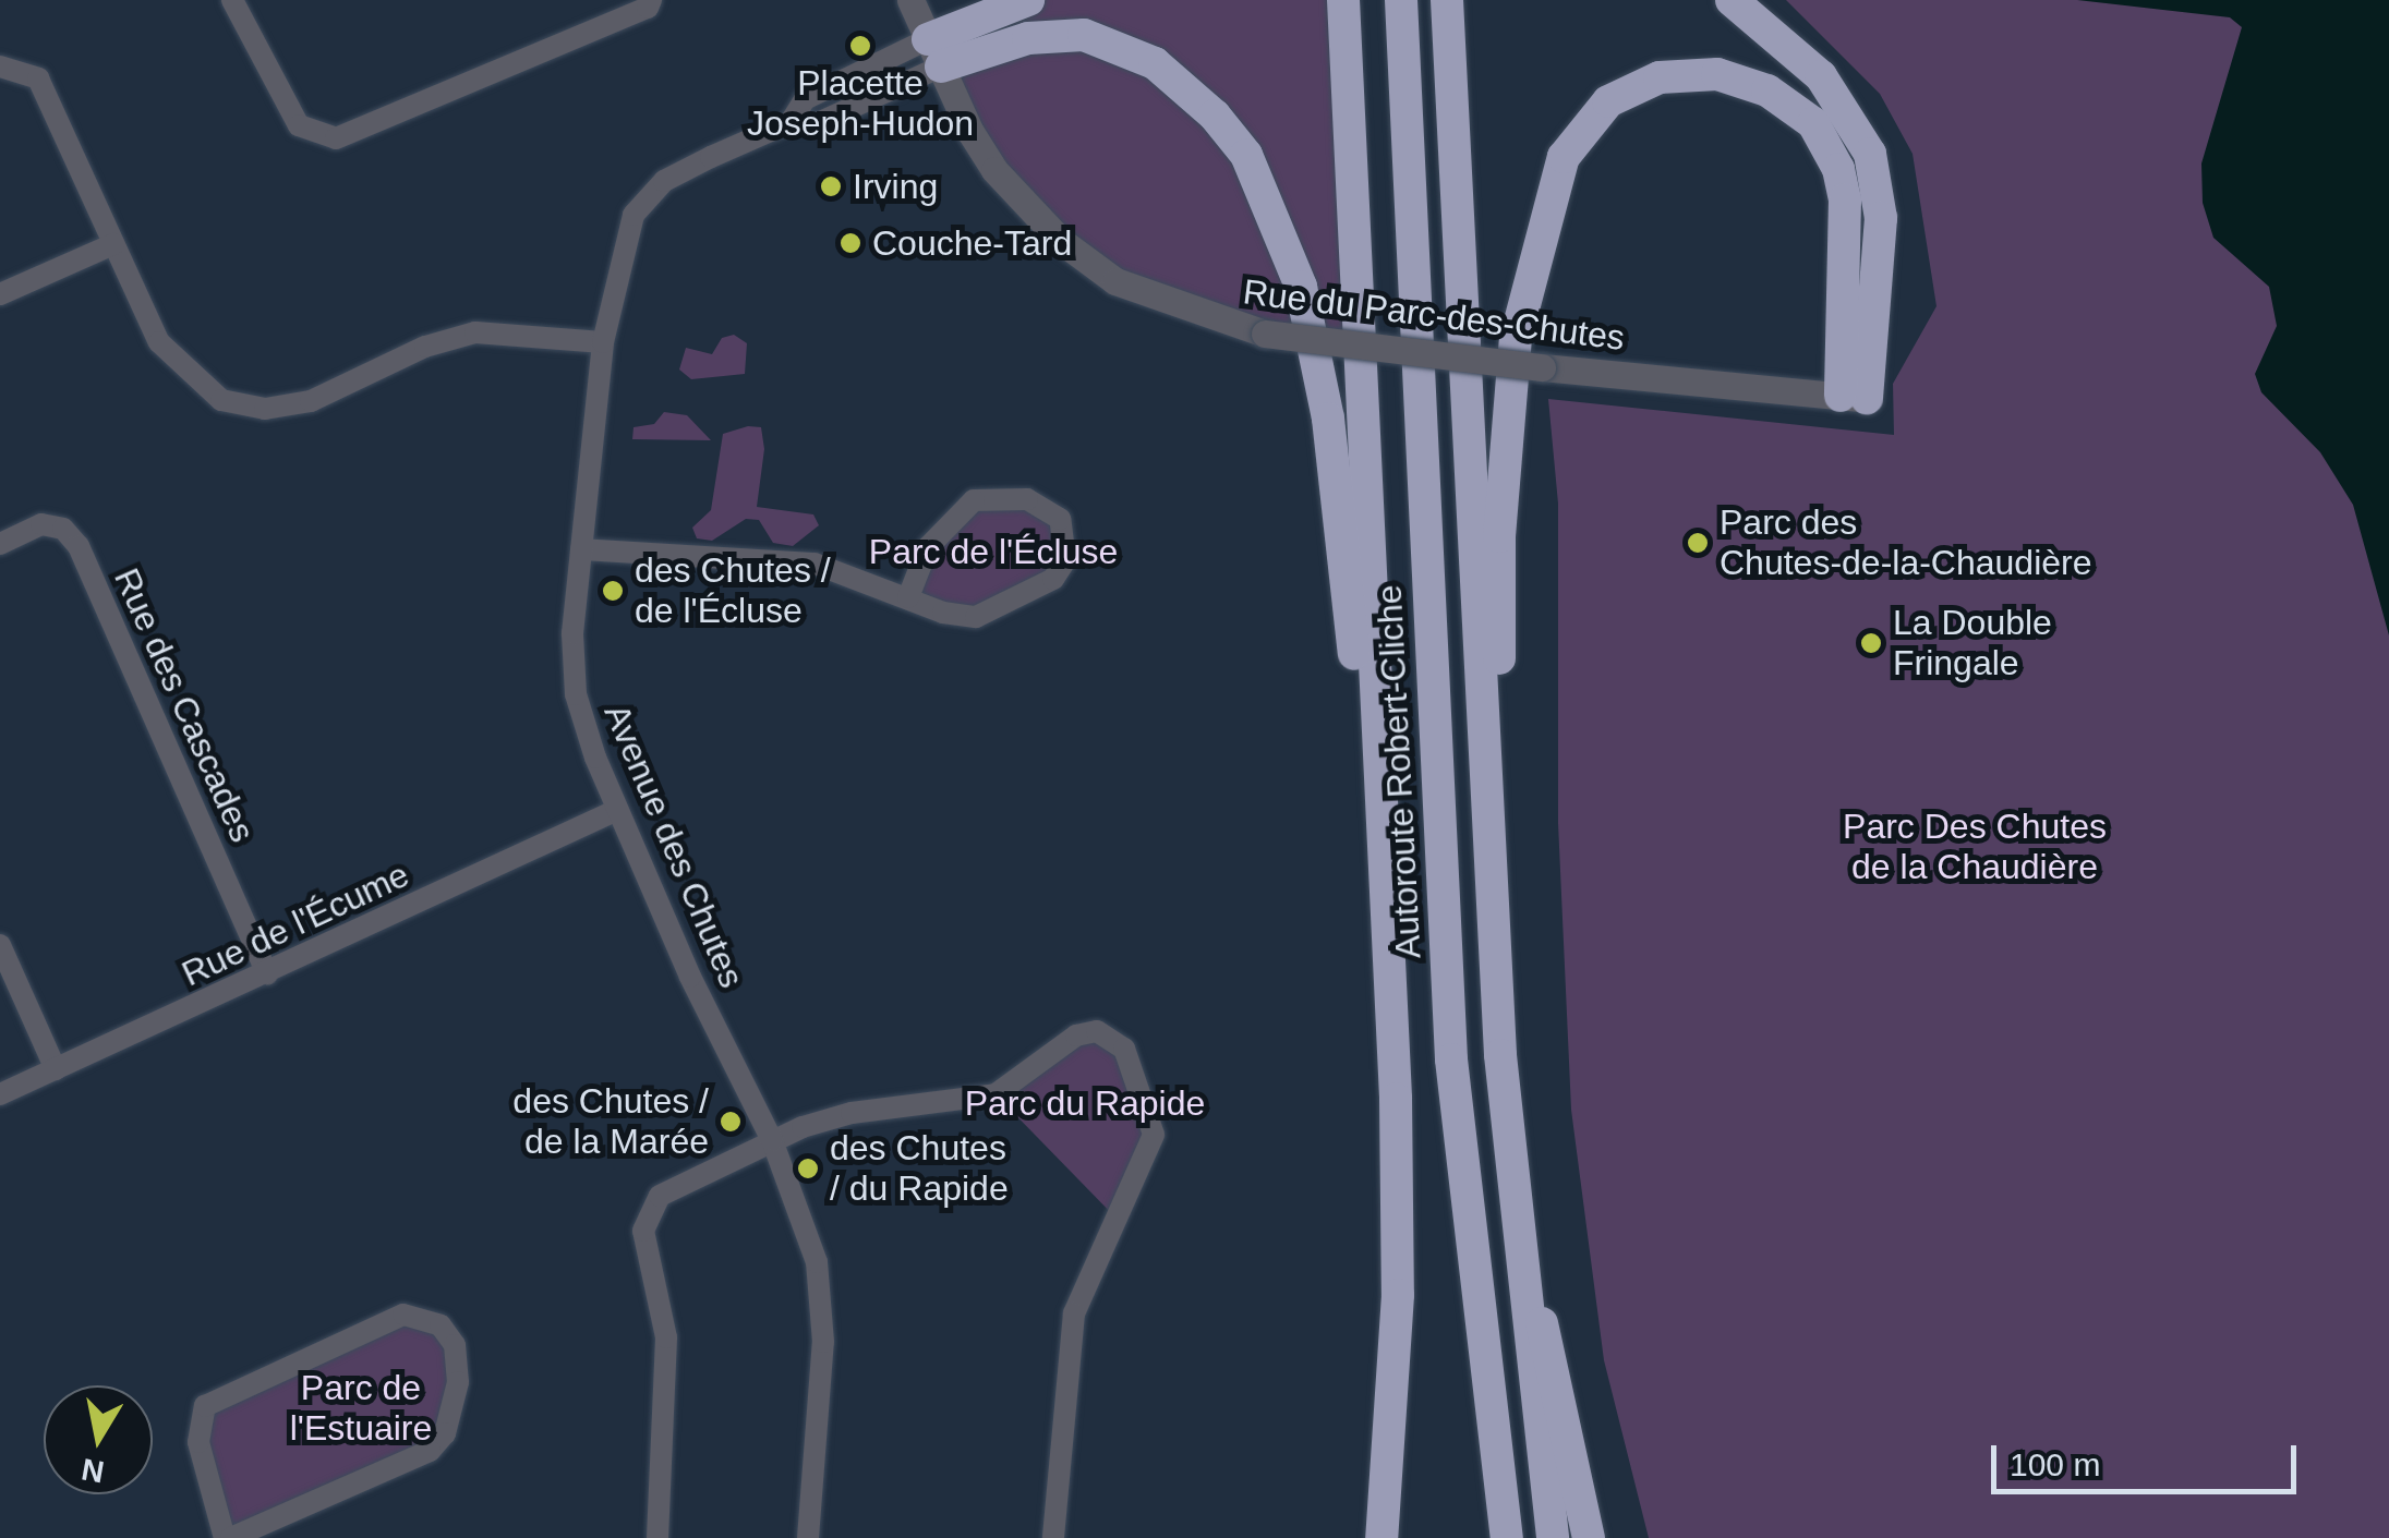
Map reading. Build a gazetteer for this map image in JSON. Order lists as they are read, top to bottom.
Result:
{
  "streets": {
    "highway": ["Autoroute Robert-Cliche"],
    "street": [
      "Rue du Parc-des-Chutes",
      "Rue des Cascades",
      "Avenue des Chutes",
      "Rue de l'Écume"
    ]
  },
  "crossings": [
    ["Rue du Parc-des-Chutes", "Avenue des Chutes"],
    ["Rue des Cascades", "Rue de l'Écume"],
    ["Avenue des Chutes", "Rue de l'Écume"]
  ],
  "parks": [
    "Parc de l'Écluse",
    "Parc Des Chutes de la Chaudière",
    "Parc du Rapide",
    "Parc de l'Estuaire"
  ],
  "places": [
    "Placette Joseph-Hudon",
    "Irving",
    "Couche-Tard",
    "Parc des Chutes-de-la-Chaudière",
    "des Chutes / de l'Écluse",
    "La Double Fringale",
    "des Chutes / de la Marée",
    "des Chutes / du Rapide"
  ],
  "scale_bar": "100 m",
  "north": "bottom"
}
